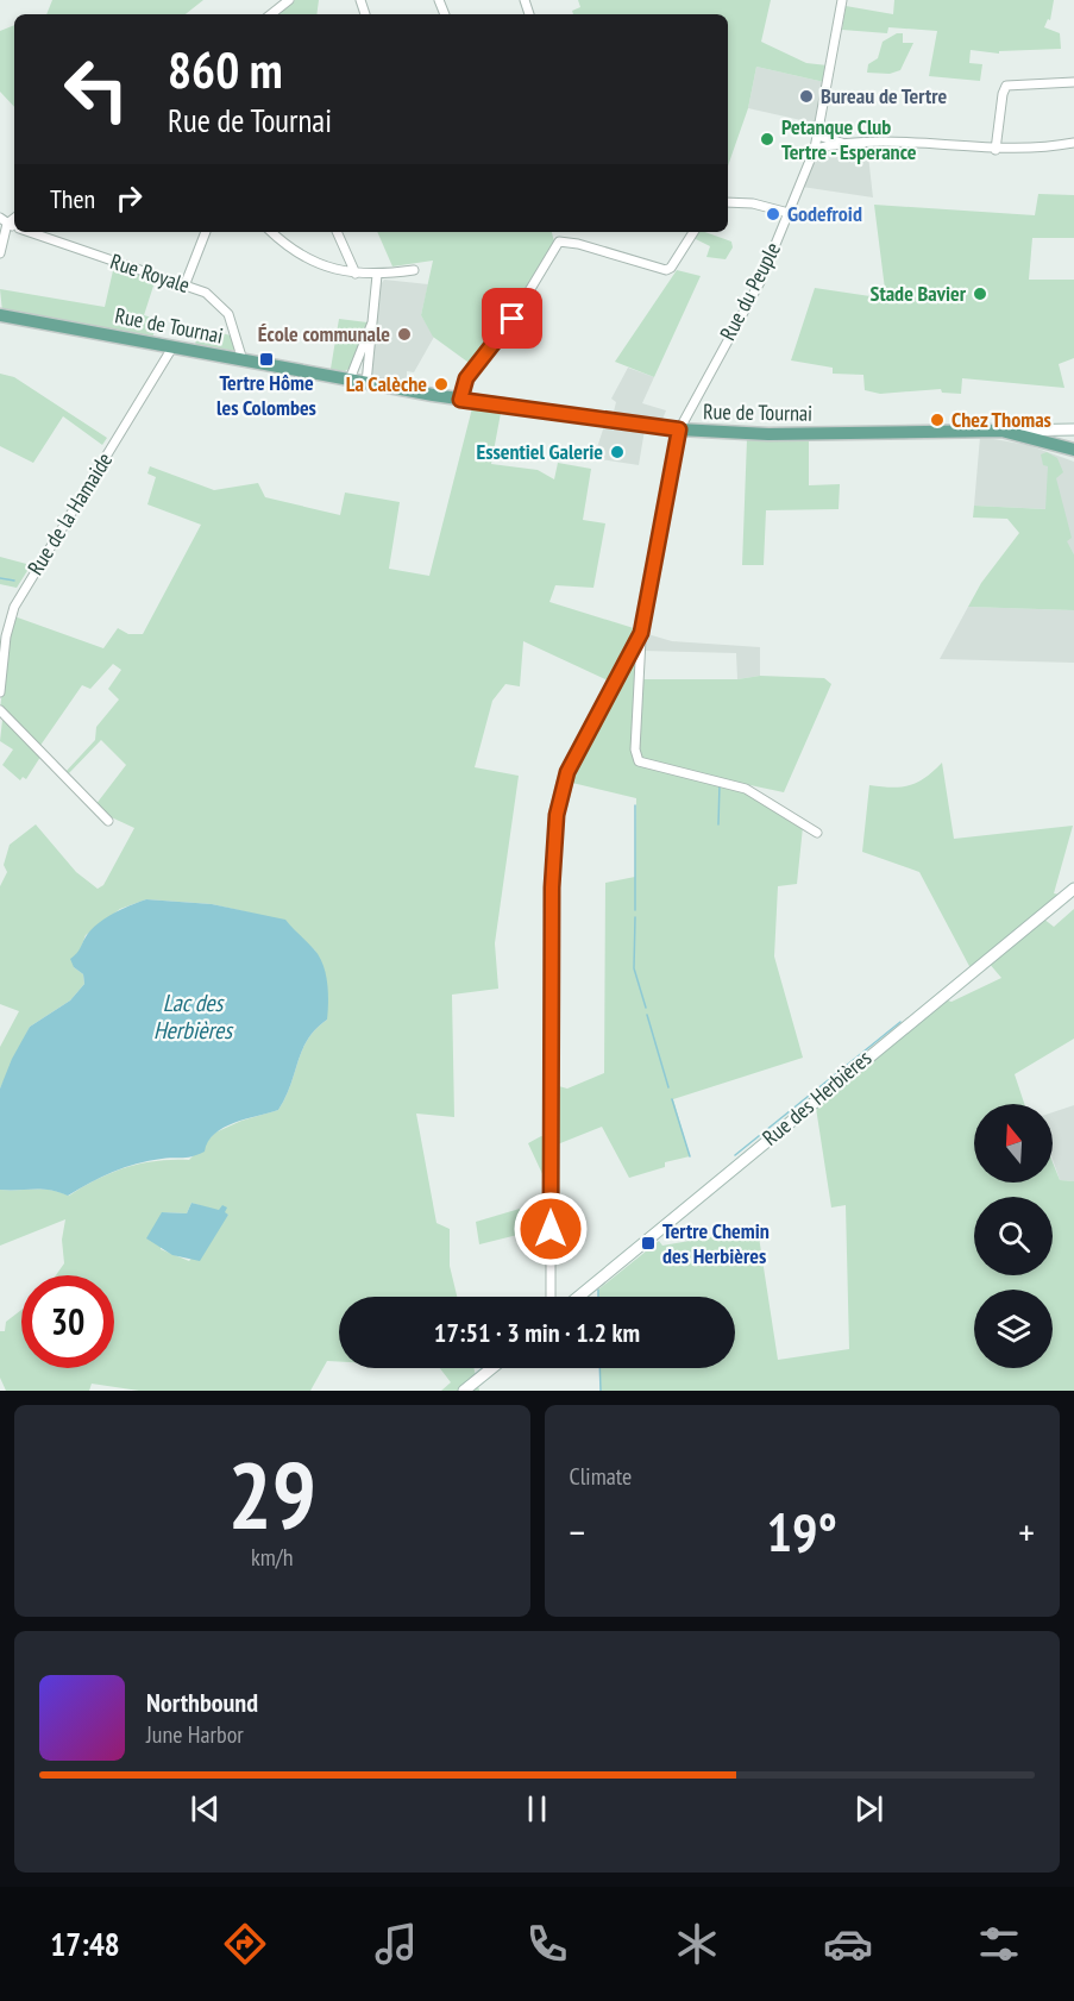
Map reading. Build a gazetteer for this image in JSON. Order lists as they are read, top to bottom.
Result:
{
  "streets": {
    "main road": ["Rue de Tournai"],
    "street": [
      "Rue Royale",
      "Rue du Peuple",
      "Rue de la Hamaide",
      "Rue des Herbières"
    ]
  },
  "crossings": [
    ["Rue Royale", "Rue de Tournai"],
    ["Rue du Peuple", "Rue de Tournai"],
    ["Rue de Tournai", "Rue de la Hamaide"]
  ],
  "water": ["Lac des Herbières"],
  "places": {
    "other": [
      "Bureau de Tertre",
      "Petanque Club Tertre - Esperance",
      "Godefroid",
      "Stade Bavier",
      "École communale",
      "La Calèche",
      "Chez Thomas",
      "Essentiel Galerie"
    ],
    "transit": ["Tertre Hôme les Colombes", "Tertre Chemin des Herbières"]
  },
  "north": "top",
  "page": {
    "turn": ["860 m", "Rue de Tournai"],
    "then": "Then",
    "limit": "30",
    "trip": "17:51 · 3 min · 1.2 km",
    "tile": [
      ["29", "km/h"],
      "Climate"
    ],
    "heat": ["−", "19°", "+"],
    "song": ["Northbound", "June Harbor"],
    "tabs": "17:48"
  }
}
